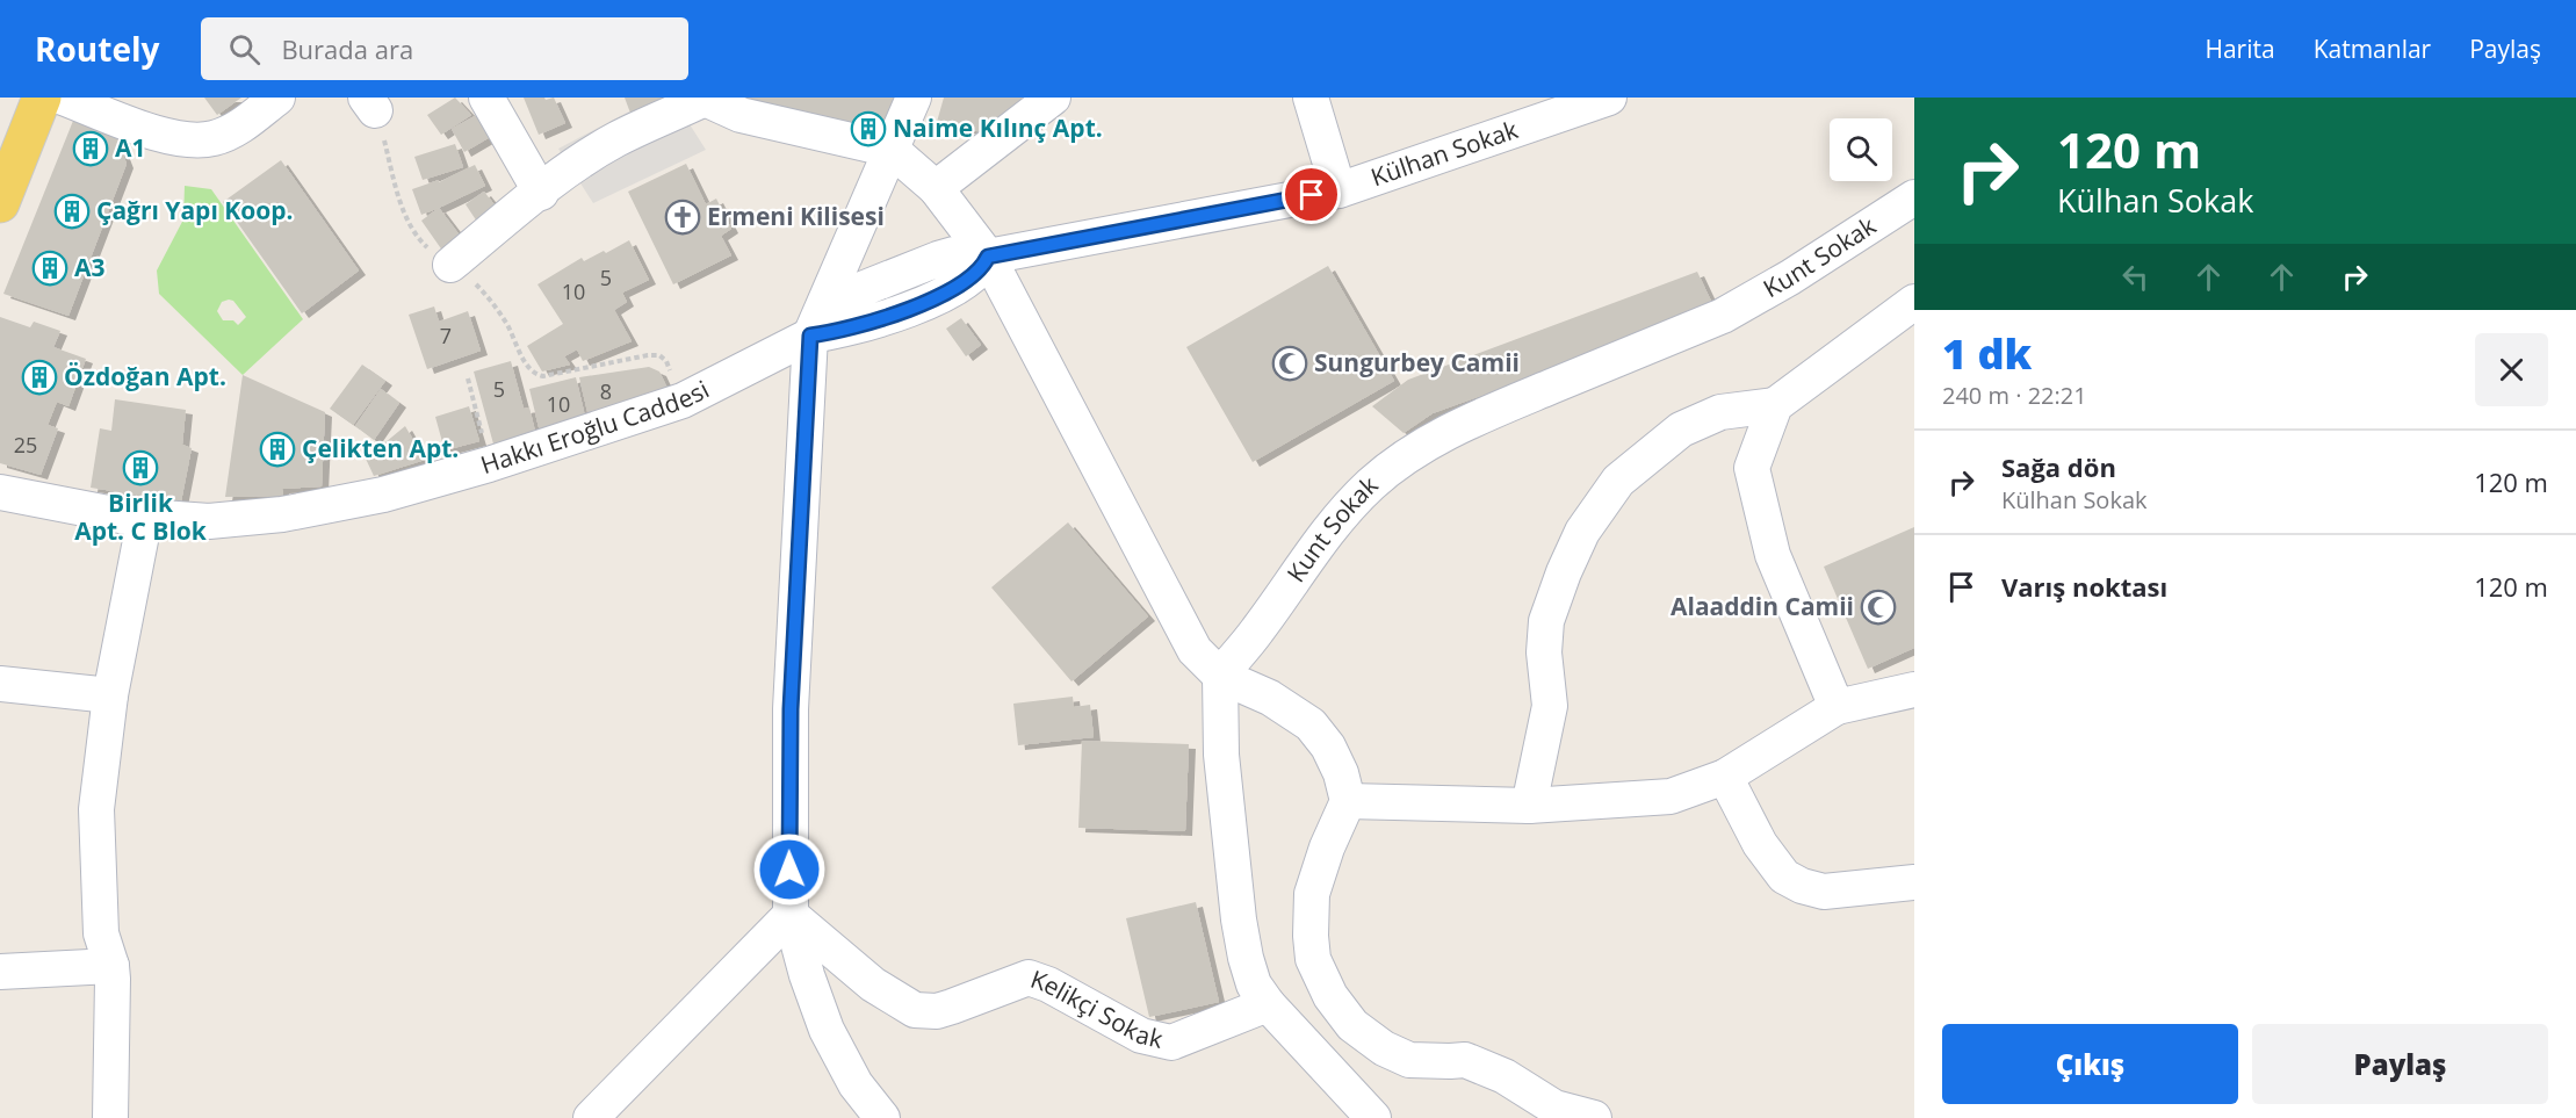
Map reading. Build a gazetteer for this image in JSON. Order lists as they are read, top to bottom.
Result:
{
  "streets": {
    "street": [
      "Külhan Sokak",
      "Kunt Sokak",
      "Hakkı Eroğlu Caddesi",
      "Kelikçi Sokak"
    ]
  },
  "places": {
    "building": [
      "Naime Kılınç Apt.",
      "A1",
      "Çağrı Yapı Koop.",
      "A3",
      "Özdoğan Apt.",
      "Çelikten Apt.",
      "Birlik Apt. C Blok"
    ],
    "church": ["Ermeni Kilisesi"],
    "mosque": ["Sungurbey Camii", "Alaaddin Camii"]
  },
  "house_numbers": [
    "5",
    "10",
    "7",
    "5",
    "8",
    "10",
    "25"
  ],
  "page": {
    "header": "Routely",
    "search": "Burada ara",
    "nav": ["Harita", "Katmanlar", "Paylaş"],
    "turn": ["120 m", "Külhan Sokak"],
    "heading": ["1 dk", "240 m · 22:21"],
    "list": [
      {
        "name": "Sağa dön",
        "note": "Külhan Sokak",
        "value": "120 m"
      },
      {
        "name": "Varış noktası",
        "value": "120 m"
      }
    ],
    "buttons": ["Çıkış", "Paylaş"]
  }
}
